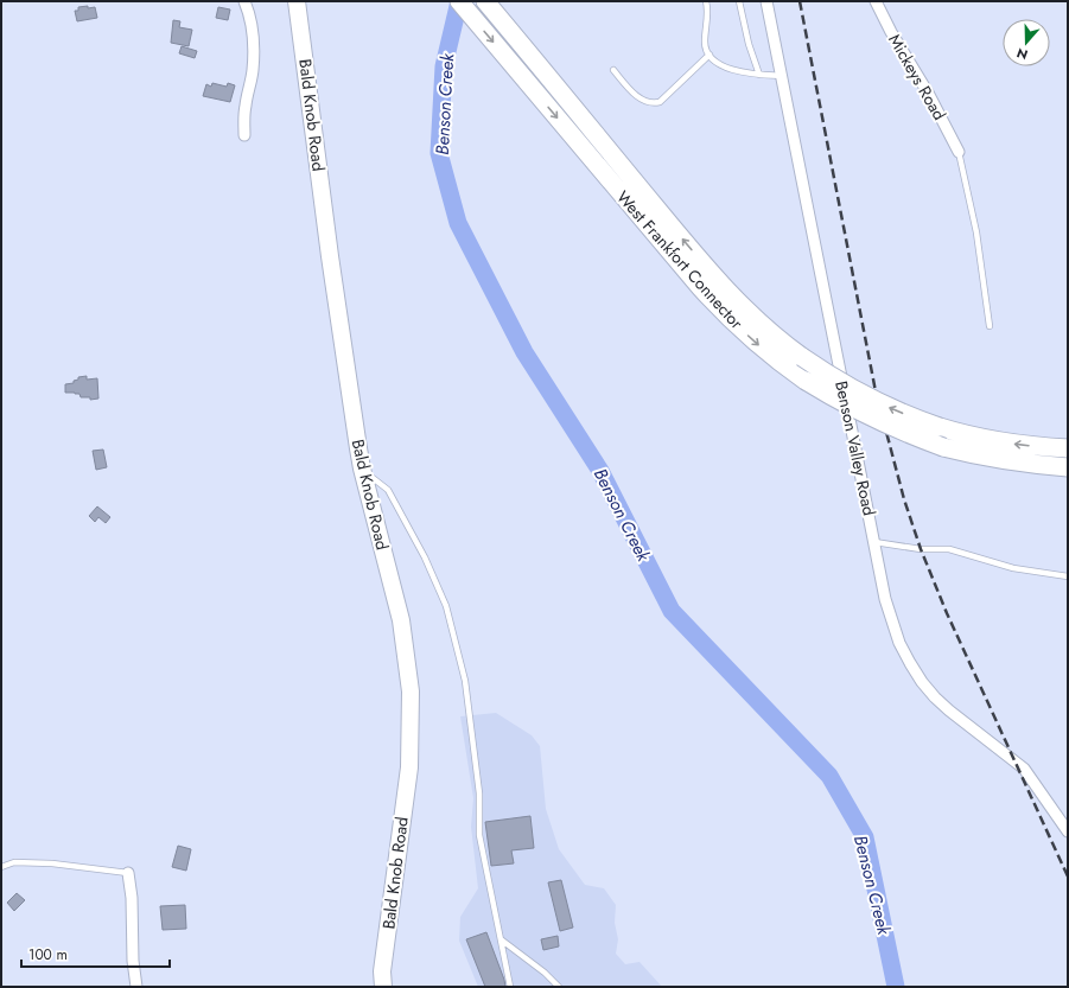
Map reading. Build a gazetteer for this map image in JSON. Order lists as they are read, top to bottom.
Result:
{
  "streets": {
    "highway": ["West Frankfort Connector"],
    "main road": ["Bald Knob Road"],
    "street": ["Mickeys Road", "Benson Valley Road"]
  },
  "water": ["Benson Creek"],
  "scale_bar": "100 m",
  "north": "bottom"
}
